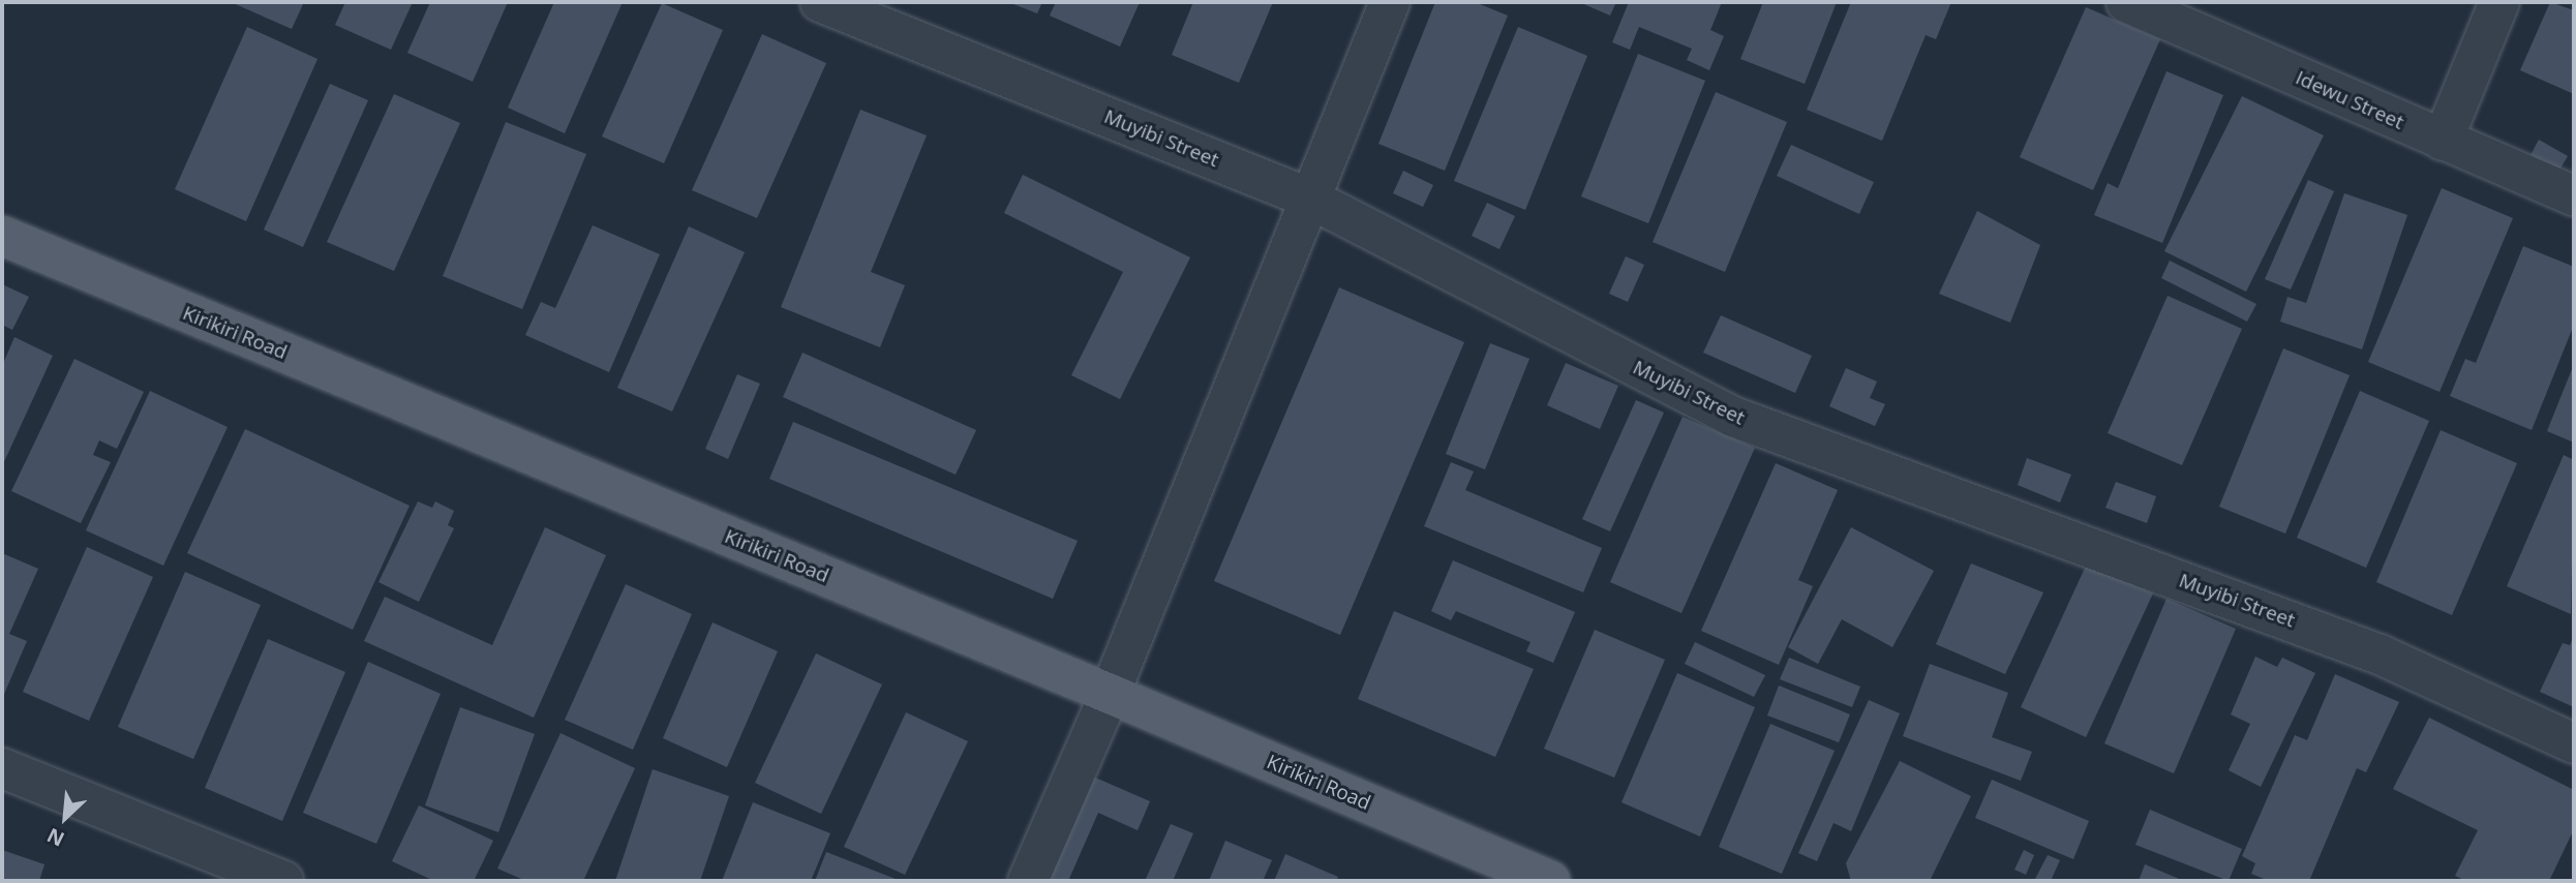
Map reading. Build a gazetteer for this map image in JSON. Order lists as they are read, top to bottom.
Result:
{
  "streets": {
    "main road": ["Kirikiri Road"],
    "street": ["Idewu Street", "Muyibi Street"]
  },
  "north": "bottom left"
}
